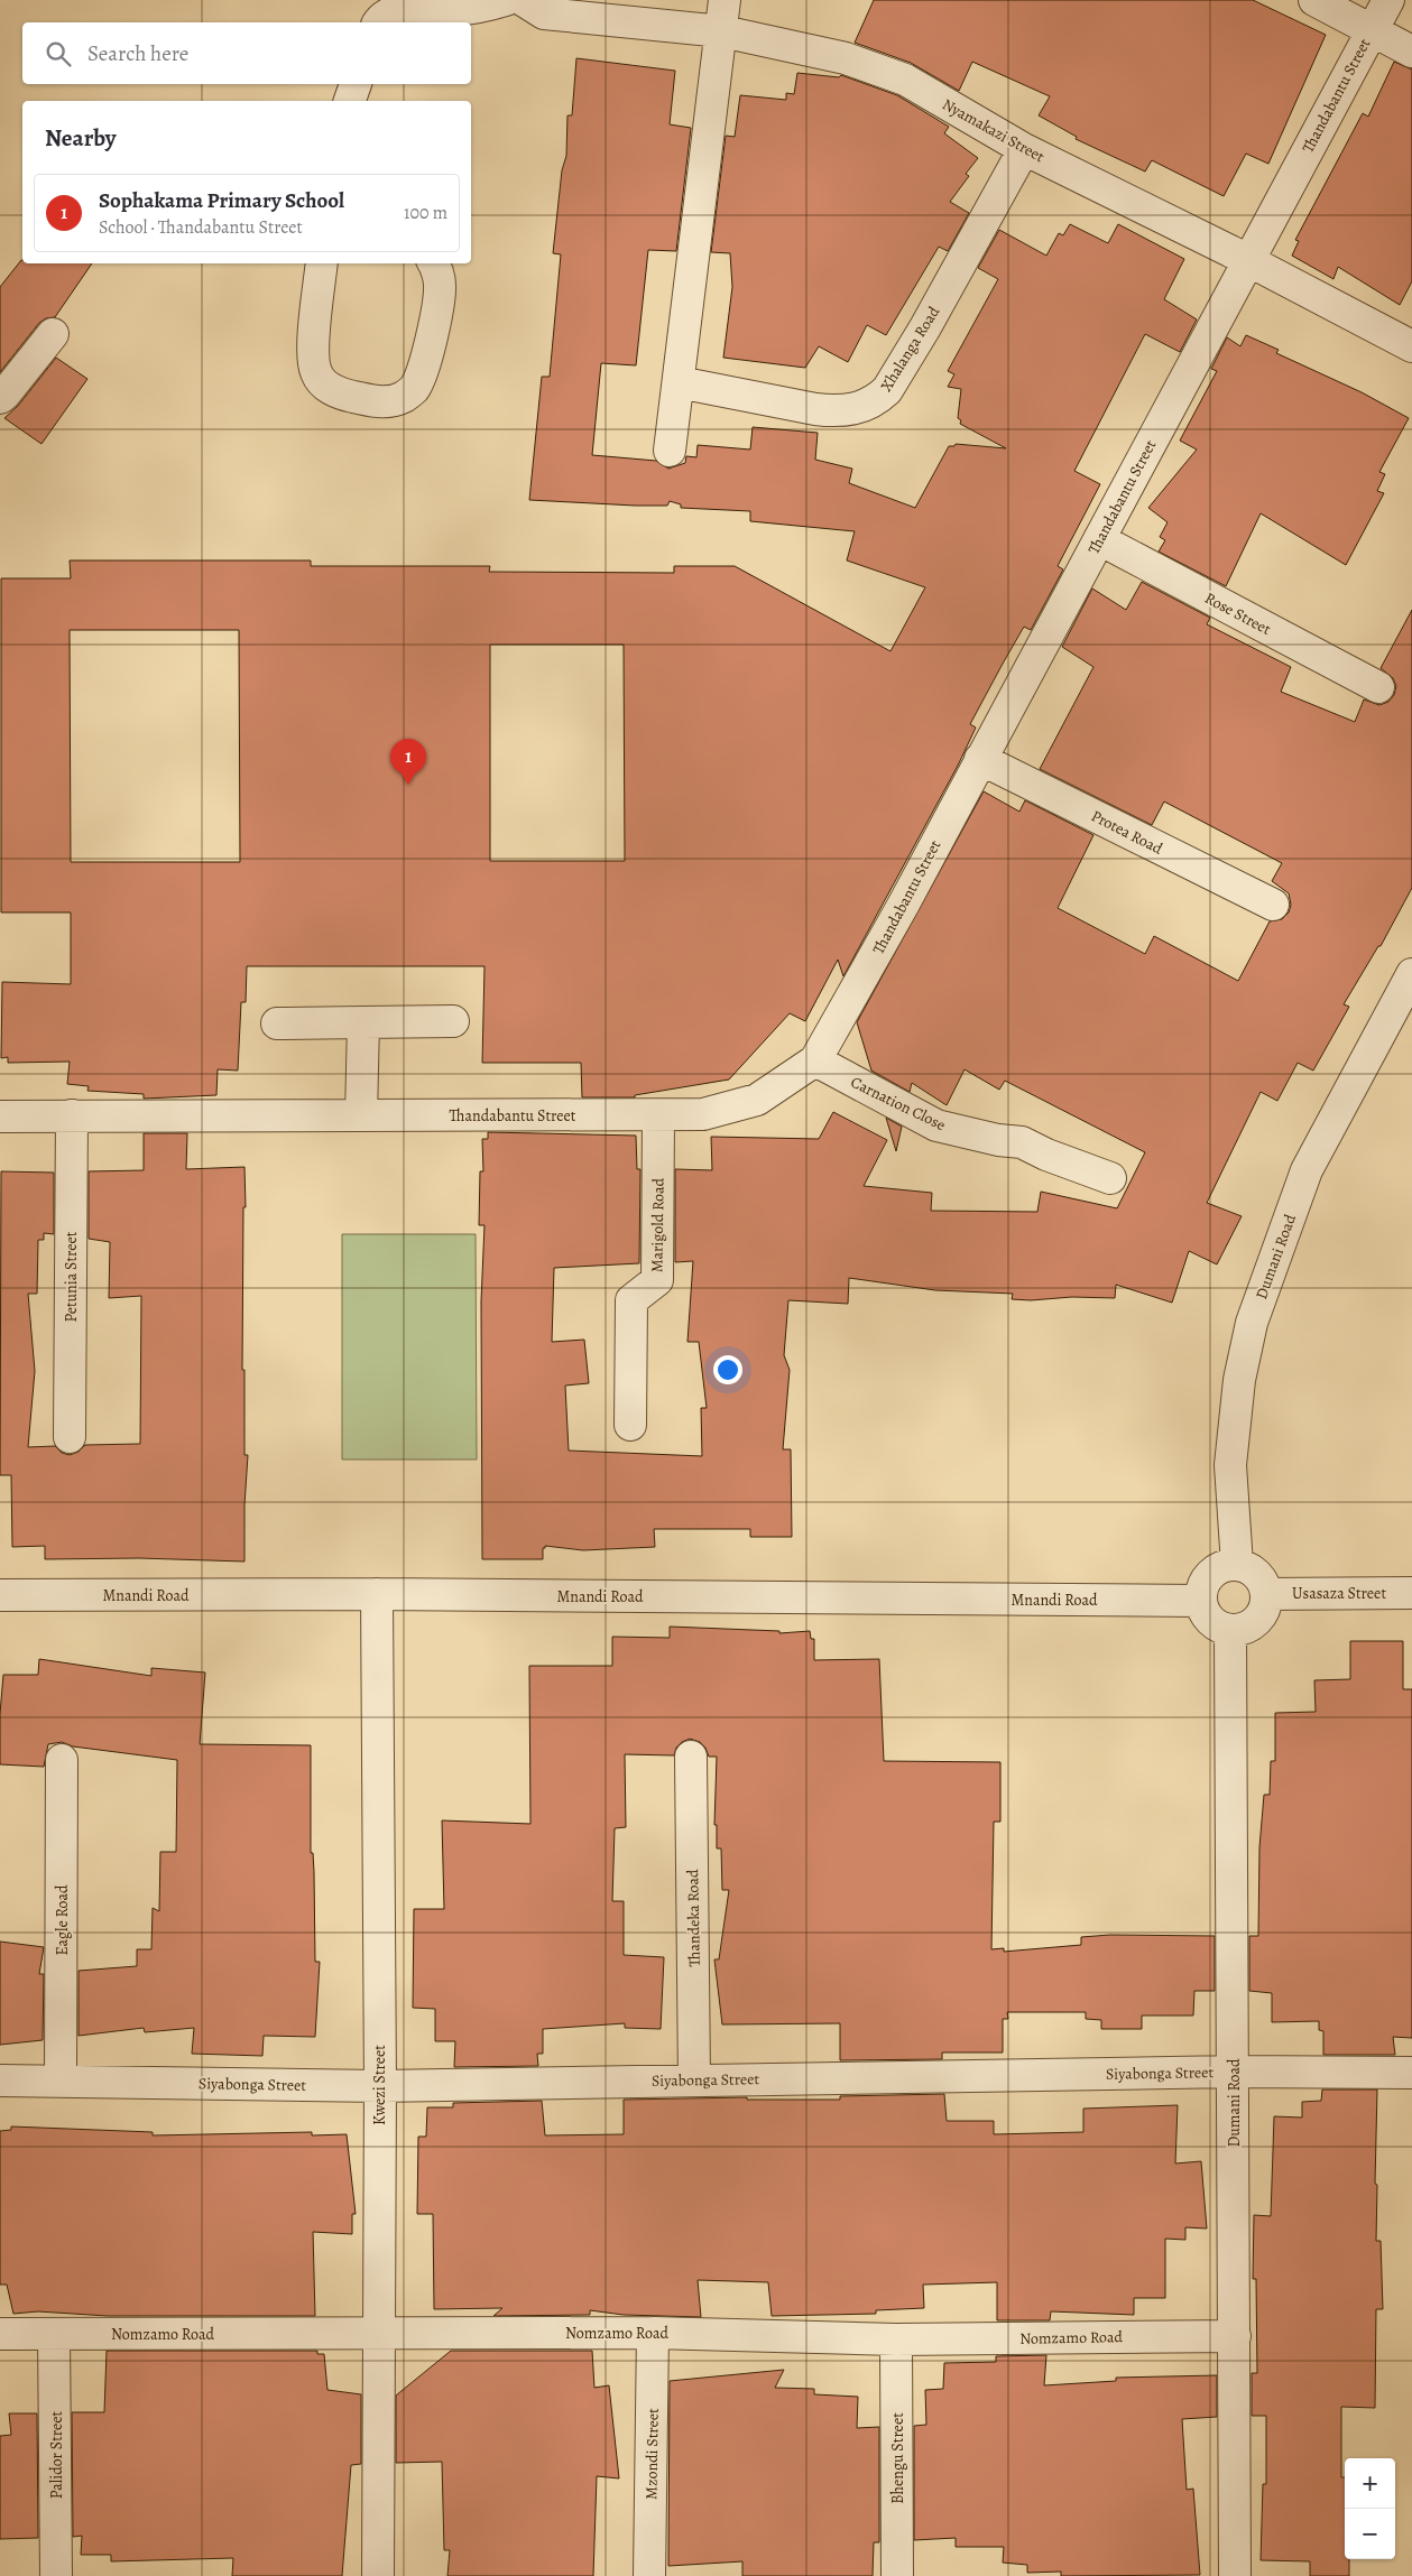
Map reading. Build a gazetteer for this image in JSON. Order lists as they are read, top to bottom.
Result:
{
  "streets": {
    "street": [
      "Thandabantu Street",
      "Nyamakazi Street",
      "Xhalanga Road",
      "Rose Street",
      "Protea Road",
      "Carnation Close",
      "Marigold Road",
      "Dumani Road",
      "Petunia Street",
      "Usasaza Street",
      "Mnandi Road",
      "Thandeka Road",
      "Eagle Road",
      "Siyabonga Street",
      "Kwezi Street",
      "Nomzamo Road",
      "Mzondi Street",
      "Palidor Street",
      "Bhengu Street"
    ]
  },
  "crossings": [
    ["Thandabantu Street", "Nyamakazi Street"],
    ["Thandabantu Street", "Rose Street"],
    ["Thandabantu Street", "Protea Road"],
    ["Thandabantu Street", "Carnation Close"],
    ["Thandabantu Street", "Marigold Road"],
    ["Thandabantu Street", "Petunia Street"],
    ["Nyamakazi Street", "Xhalanga Road"],
    ["Dumani Road", "Usasaza Street"],
    ["Dumani Road", "Mnandi Road"],
    ["Dumani Road", "Siyabonga Street"],
    ["Dumani Road", "Nomzamo Road"],
    ["Usasaza Street", "Mnandi Road"],
    ["Mnandi Road", "Kwezi Street"],
    ["Thandeka Road", "Siyabonga Street"],
    ["Eagle Road", "Siyabonga Street"],
    ["Siyabonga Street", "Kwezi Street"],
    ["Kwezi Street", "Nomzamo Road"],
    ["Nomzamo Road", "Mzondi Street"],
    ["Nomzamo Road", "Palidor Street"],
    ["Nomzamo Road", "Bhengu Street"]
  ],
  "page": {
    "search": "Search here",
    "heading": "Nearby",
    "list": [
      {
        "mark": "1",
        "name": "Sophakama Primary School",
        "note": "School · Thandabantu Street",
        "value": "100 m"
      }
    ],
    "pins": "1",
    "map_buttons": ["+", "−"]
  }
}
